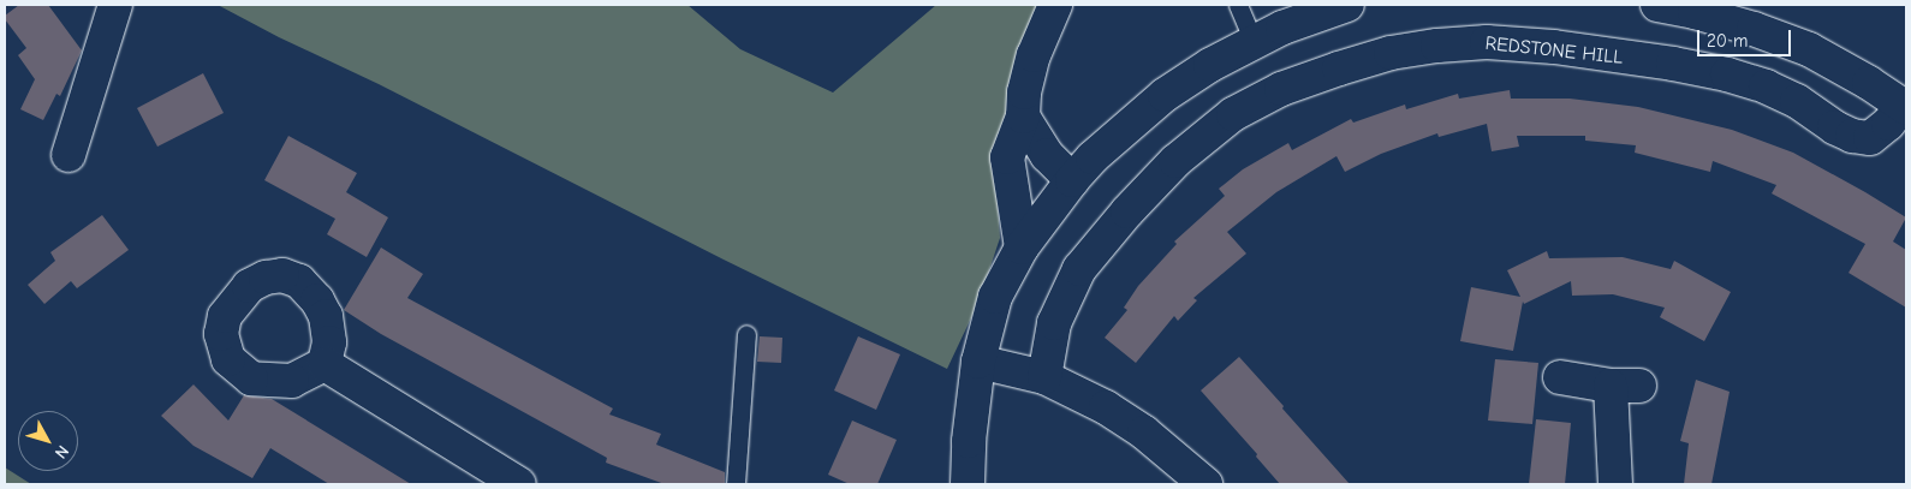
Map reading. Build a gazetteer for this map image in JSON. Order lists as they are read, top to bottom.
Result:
{
  "streets": {
    "street": ["REDSTONE HILL"]
  },
  "scale_bar": "20 m",
  "north": "bottom right"
}
